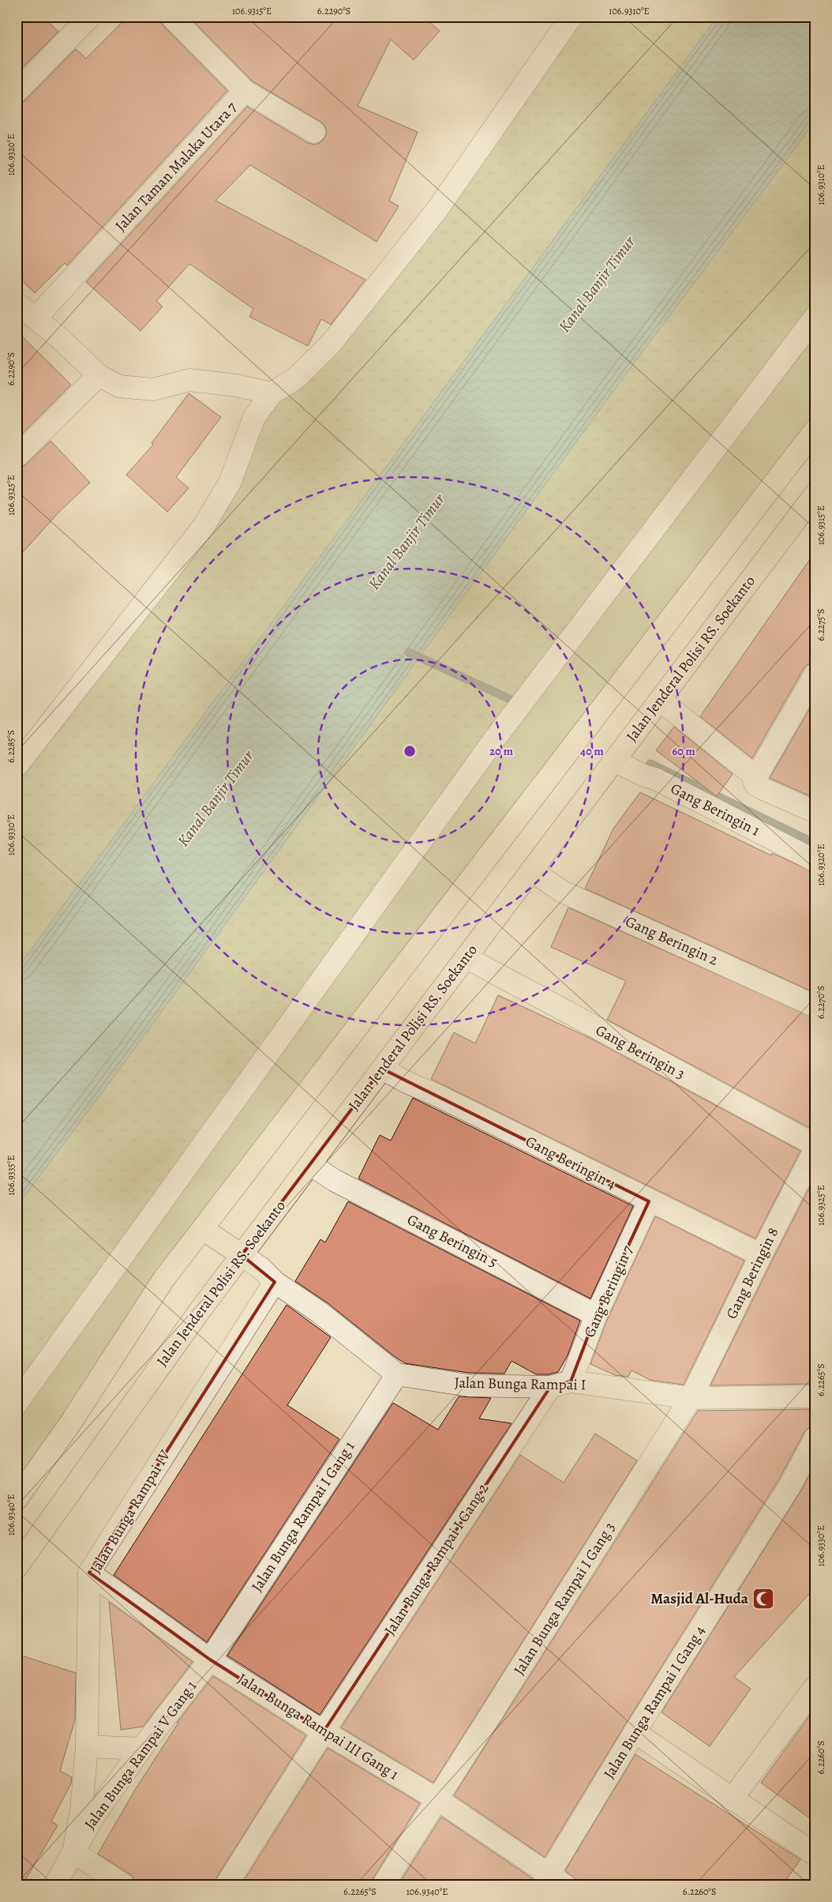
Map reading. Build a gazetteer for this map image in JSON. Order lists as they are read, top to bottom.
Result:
{
  "streets": {
    "main road": ["Jalan Jenderal Polisi RS. Soekanto"],
    "street": [
      "Jalan Taman Malaka Utara 7",
      "Gang Beringin 1",
      "Gang Beringin 2",
      "Gang Beringin 3",
      "Gang Beringin 4",
      "Gang Beringin 5",
      "Gang Beringin 8",
      "Gang Beringin 7",
      "Jalan Bunga Rampai I",
      "Jalan Bunga Rampai IV",
      "Jalan Bunga Rampai I Gang 1",
      "Jalan Bunga Rampai I Gang 2",
      "Jalan Bunga Rampai I Gang 3",
      "Jalan Bunga Rampai I Gang 4",
      "Jalan Bunga Rampai III Gang 1",
      "Jalan Bunga Rampai V Gang 1"
    ]
  },
  "crossings": [
    ["Jalan Jenderal Polisi RS. Soekanto", "Gang Beringin 1"],
    ["Jalan Jenderal Polisi RS. Soekanto", "Gang Beringin 2"],
    ["Jalan Jenderal Polisi RS. Soekanto", "Gang Beringin 3"],
    ["Jalan Jenderal Polisi RS. Soekanto", "Gang Beringin 4"],
    ["Jalan Jenderal Polisi RS. Soekanto", "Gang Beringin 5"],
    ["Gang Beringin 3", "Gang Beringin 8"],
    ["Gang Beringin 4", "Gang Beringin 8"],
    ["Gang Beringin 4", "Gang Beringin 7"],
    ["Gang Beringin 5", "Gang Beringin 7"],
    ["Gang Beringin 8", "Jalan Bunga Rampai I"],
    ["Gang Beringin 8", "Jalan Bunga Rampai I Gang 3"],
    ["Gang Beringin 7", "Jalan Bunga Rampai I"],
    ["Gang Beringin 7", "Jalan Bunga Rampai I Gang 2"],
    ["Jalan Bunga Rampai I", "Jalan Bunga Rampai I Gang 1"],
    ["Jalan Bunga Rampai I", "Jalan Bunga Rampai I Gang 2"],
    ["Jalan Bunga Rampai I", "Jalan Bunga Rampai I Gang 3"],
    ["Jalan Bunga Rampai IV", "Jalan Bunga Rampai III Gang 1"],
    ["Jalan Bunga Rampai IV", "Jalan Bunga Rampai V Gang 1"],
    ["Jalan Bunga Rampai I Gang 1", "Jalan Bunga Rampai III Gang 1"],
    ["Jalan Bunga Rampai I Gang 1", "Jalan Bunga Rampai V Gang 1"],
    ["Jalan Bunga Rampai I Gang 2", "Jalan Bunga Rampai III Gang 1"],
    ["Jalan Bunga Rampai I Gang 3", "Jalan Bunga Rampai III Gang 1"],
    ["Jalan Bunga Rampai I Gang 4", "Jalan Bunga Rampai III Gang 1"],
    ["Jalan Bunga Rampai III Gang 1", "Jalan Bunga Rampai V Gang 1"]
  ],
  "water": ["Kanal Banjir Timur"],
  "places": {
    "mosque": ["Masjid Al-Huda"]
  },
  "coordinates": [
    "106.9315°E",
    "6.2290°S",
    "106.9310°E",
    "106.9320°E",
    "106.9325°E",
    "6.2275°S",
    "6.2285°S",
    "106.9330°E",
    "6.2270°S",
    "106.9335°E",
    "6.2265°S",
    "106.9340°E",
    "6.2260°S"
  ],
  "rings": ["20 m", "40 m", "60 m"]
}
